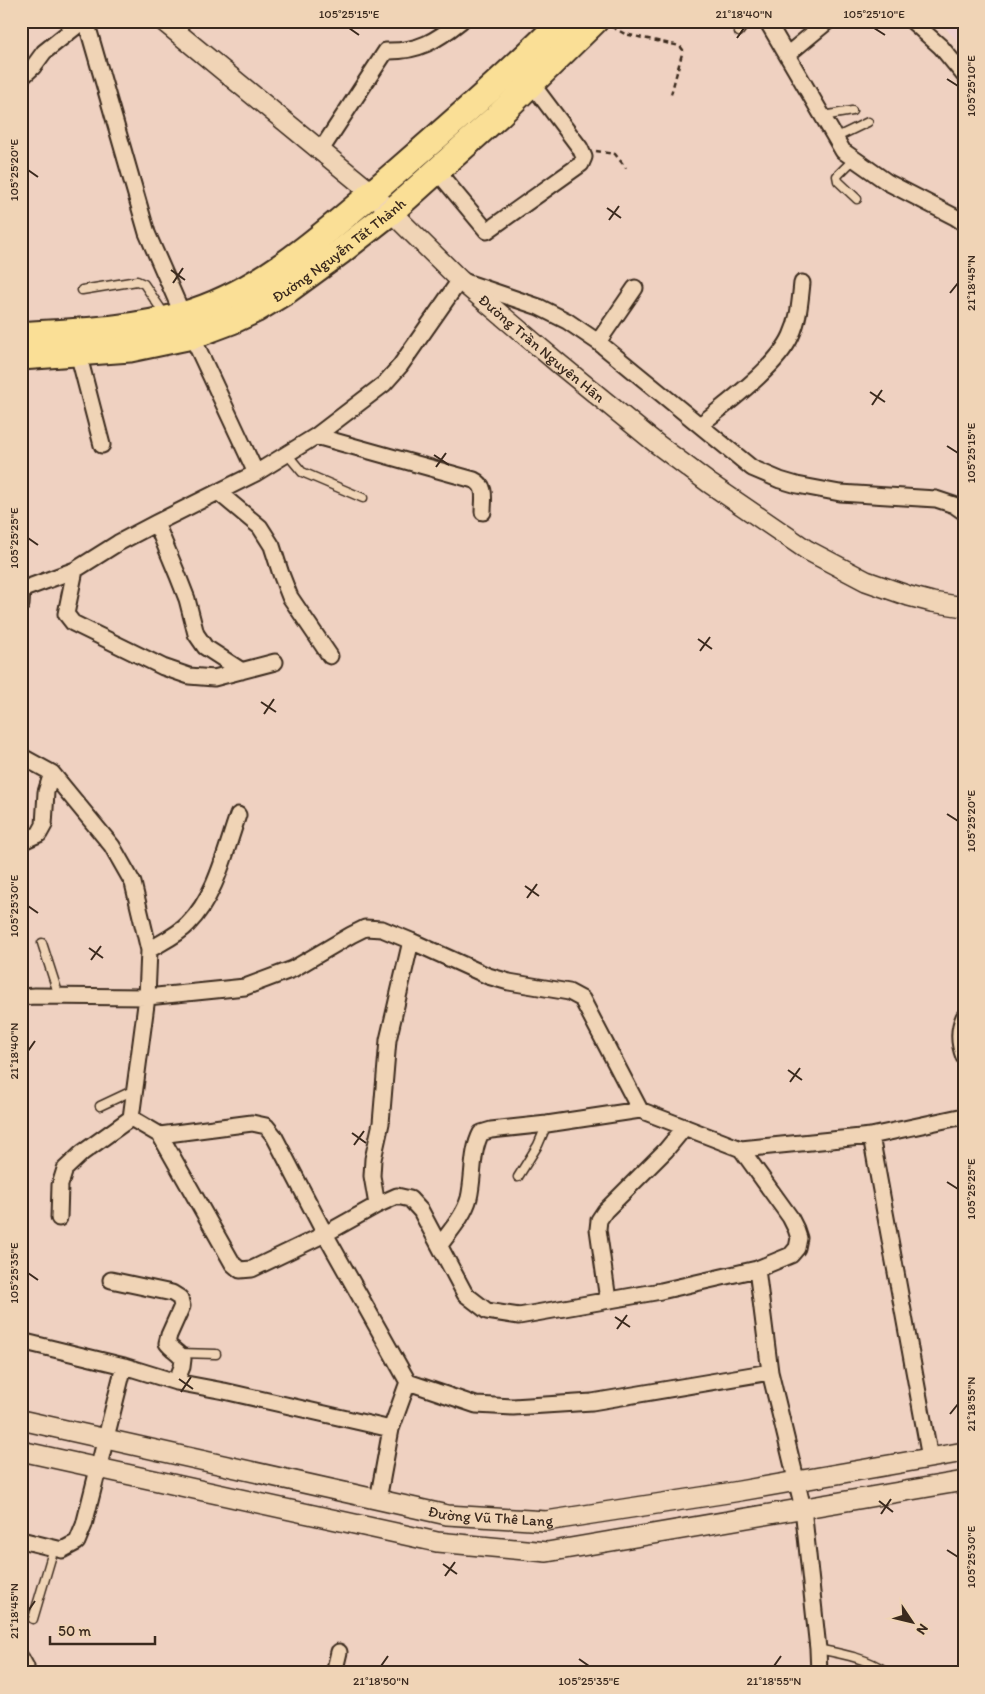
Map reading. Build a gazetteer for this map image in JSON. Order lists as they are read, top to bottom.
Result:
{
  "streets": {
    "main road": ["Đường Nguyễn Tất Thành"],
    "street": ["Đường Trần Nguyên Hãn", "Đường Vũ Thê Lang"]
  },
  "crossings": [
    ["Đường Nguyễn Tất Thành", "Đường Trần Nguyên Hãn"]
  ],
  "scale_bar": "50 m",
  "north": "bottom right",
  "coordinates": [
    "105°25'15\"E",
    "21°18'40\"N",
    "105°25'10\"E",
    "105°25'20\"E",
    "21°18'45\"N",
    "105°25'25\"E",
    "105°25'30\"E",
    "105°25'35\"E",
    "21°18'55\"N",
    "21°18'50\"N"
  ]
}
